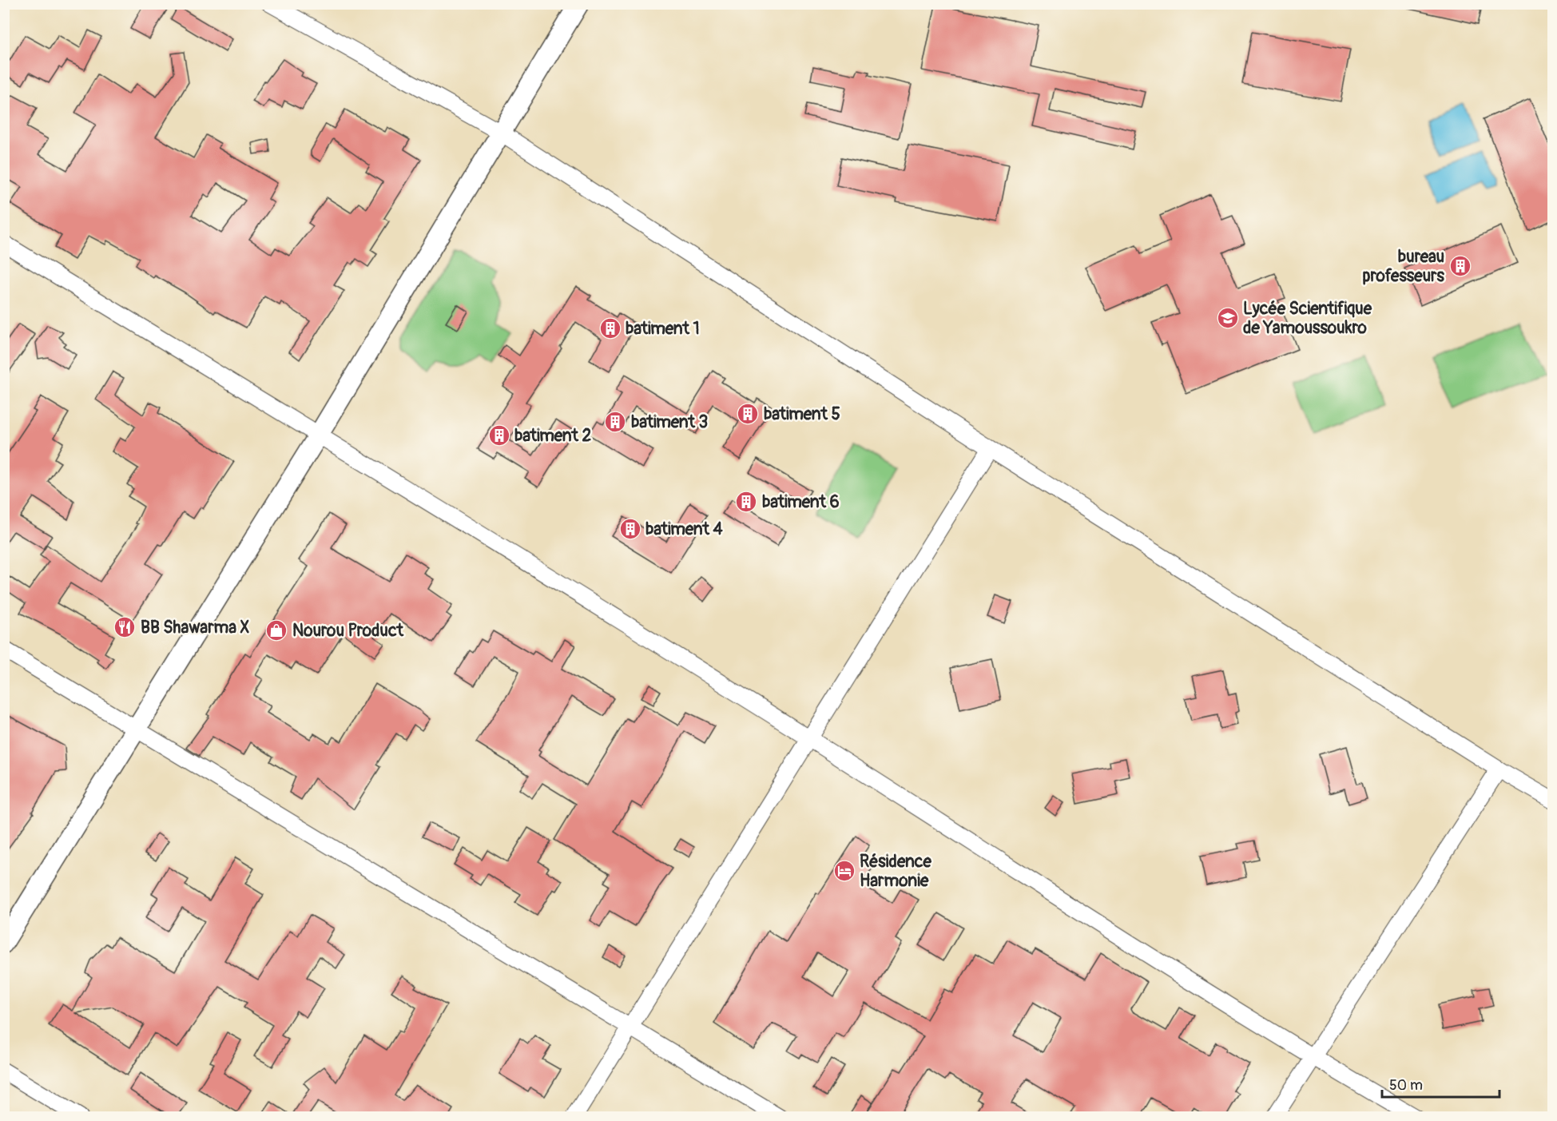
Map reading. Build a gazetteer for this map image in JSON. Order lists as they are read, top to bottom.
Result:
{
  "places": {
    "building": [
      "bureau professeurs",
      "batiment 1",
      "batiment 5",
      "batiment 3",
      "batiment 2",
      "batiment 6",
      "batiment 4"
    ],
    "school or university": ["Lycée Scientifique de Yamoussoukro"],
    "restaurant": ["BB Shawarma X"],
    "shop": ["Nourou Product"],
    "hotel": ["Résidence Harmonie"]
  },
  "scale_bar": "50 m"
}
